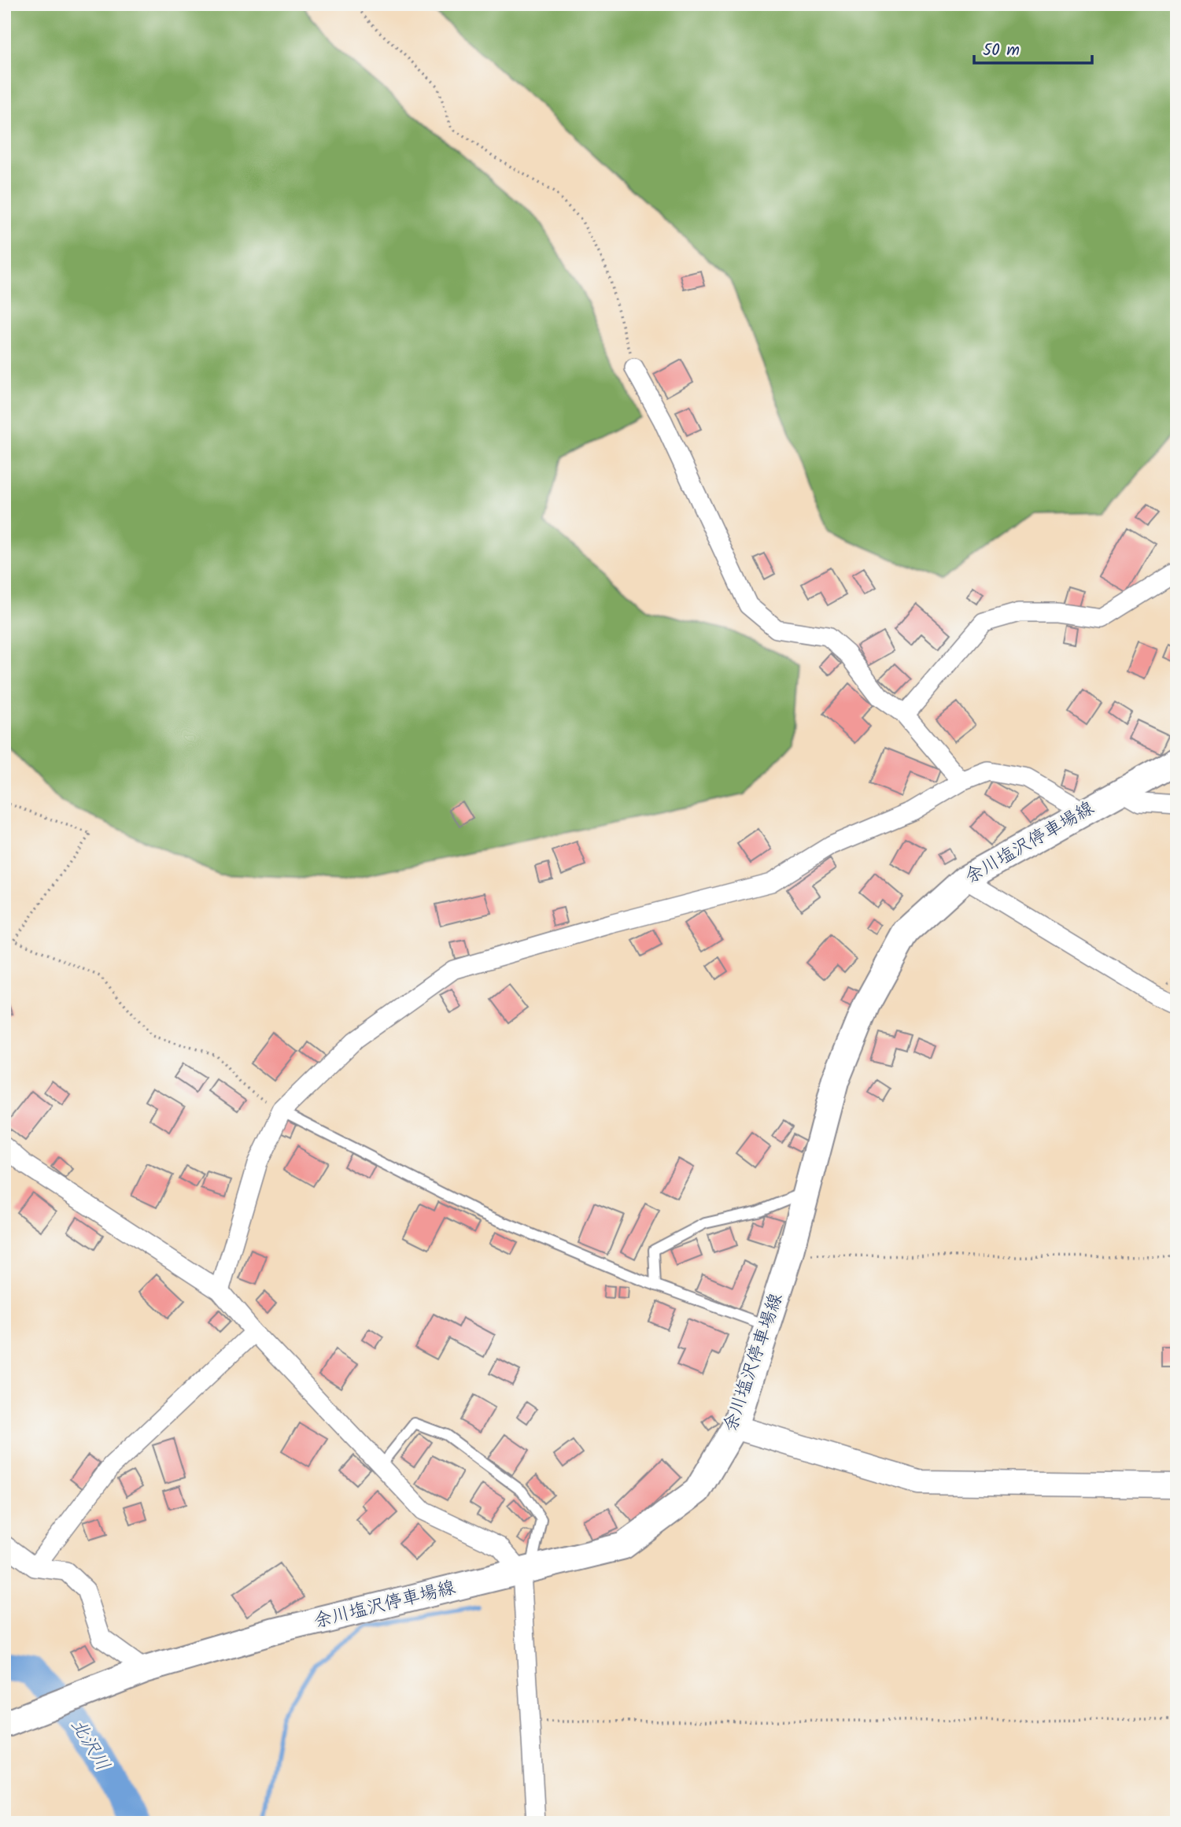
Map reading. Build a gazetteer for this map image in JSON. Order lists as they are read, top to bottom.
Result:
{
  "streets": {
    "main road": ["余川塩沢停車場線"]
  },
  "water": ["北沢川"],
  "scale_bar": "50 m"
}
